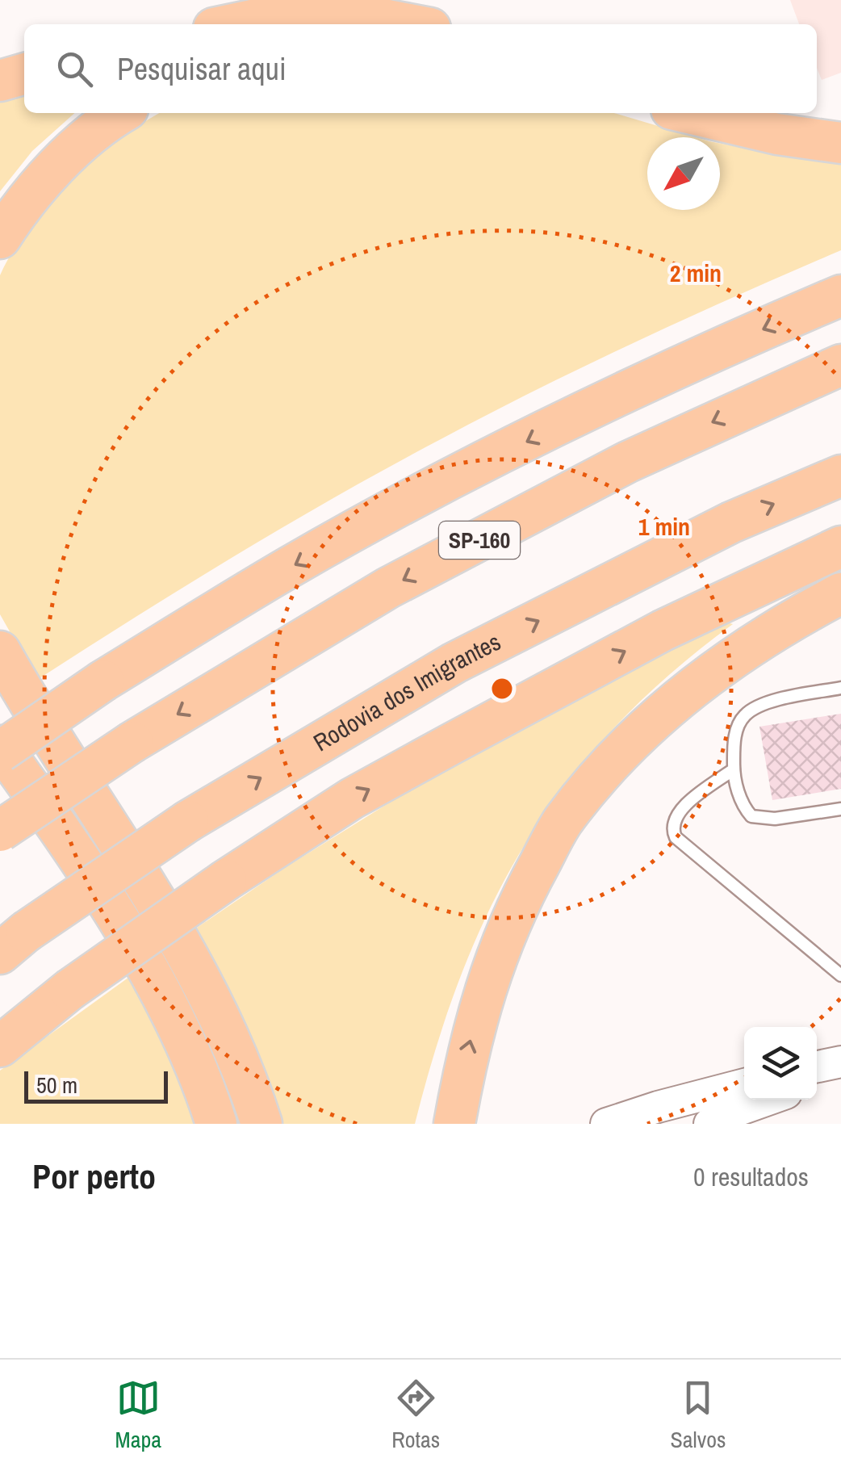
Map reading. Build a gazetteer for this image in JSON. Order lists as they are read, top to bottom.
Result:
{
  "streets": {
    "highway": ["SP-160", "Rodovia dos Imigrantes"]
  },
  "scale_bar": "50 m",
  "north": "bottom left",
  "page": {
    "search": "Pesquisar aqui",
    "scale": "50 m",
    "heading": ["Por perto", "0 resultados"],
    "nav": ["Mapa", "Rotas", "Salvos"]
  },
  "rings": ["2 min", "1 min"]
}
